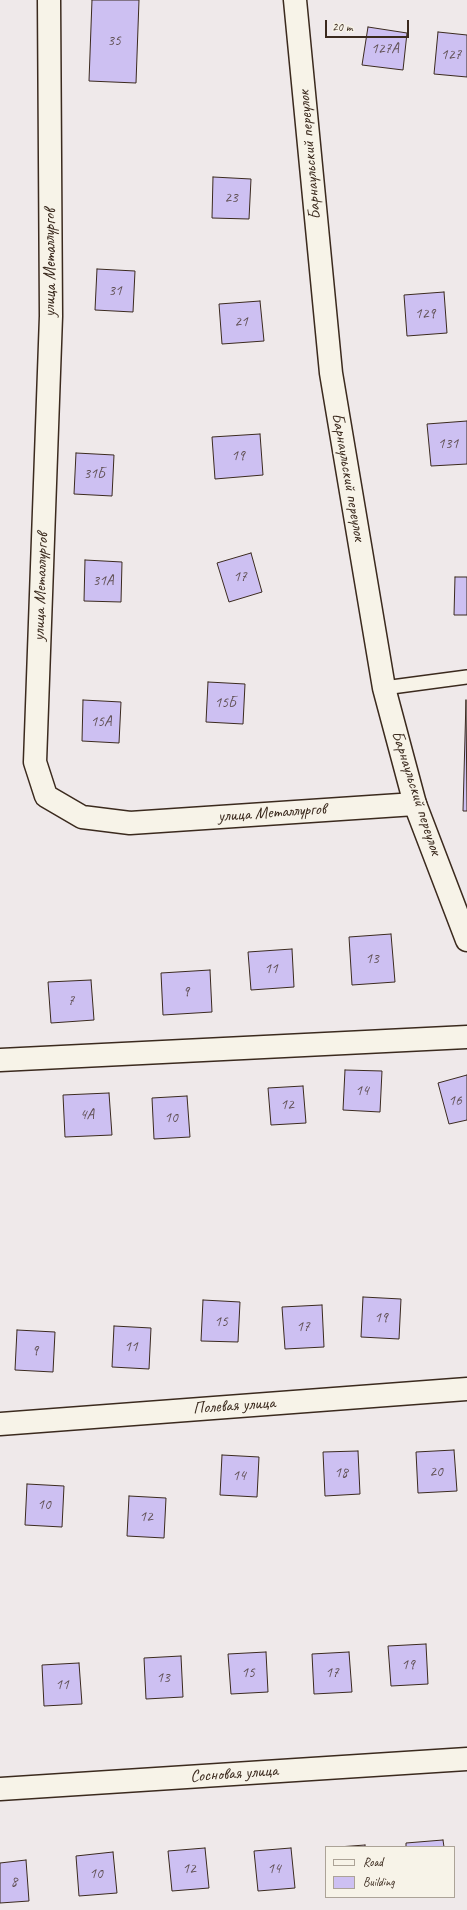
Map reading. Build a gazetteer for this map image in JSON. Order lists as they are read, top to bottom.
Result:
{
  "streets": {
    "street": [
      "Барнаульский переулок",
      "улица Металлургов",
      "Полевая улица",
      "Сосновая улица"
    ]
  },
  "crossings": [
    ["Барнаульский переулок", "улица Металлургов"]
  ],
  "house_numbers": [
    "35",
    "127А",
    "127",
    "23",
    "31",
    "129",
    "21",
    "131",
    "19",
    "31Б",
    "17",
    "31А",
    "15Б",
    "15А",
    "13",
    "11",
    "9",
    "7",
    "14",
    "16",
    "12",
    "4А",
    "10",
    "19",
    "15",
    "17",
    "11",
    "9",
    "20",
    "18",
    "14",
    "10",
    "12",
    "19",
    "15",
    "17",
    "13",
    "11",
    "12",
    "14",
    "10",
    "8"
  ],
  "legend": ["Road", "Building"],
  "scale_bar": "20 m"
}
